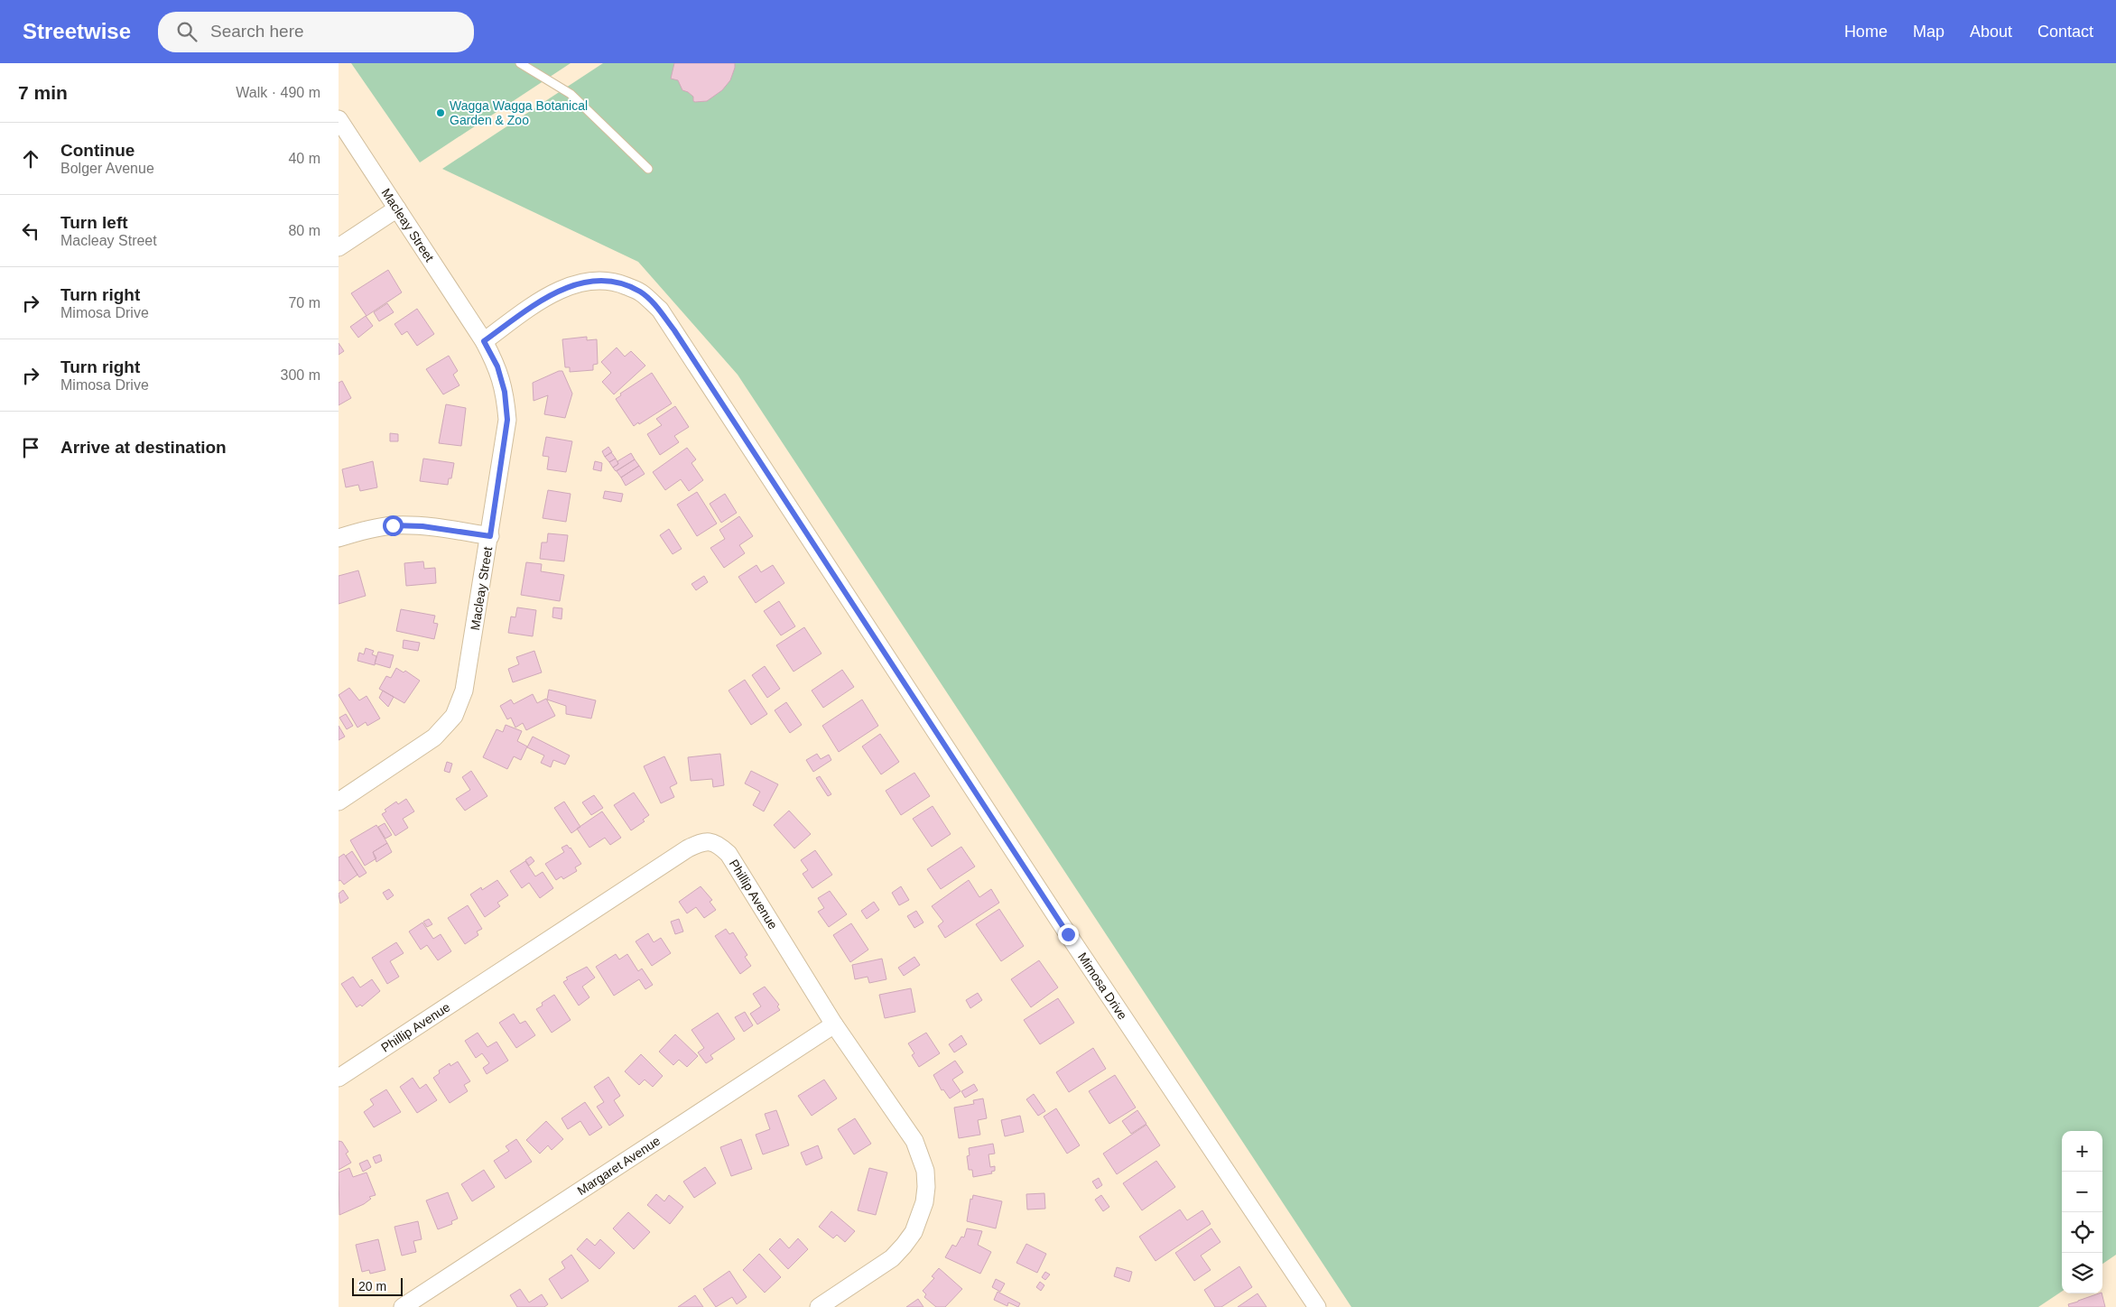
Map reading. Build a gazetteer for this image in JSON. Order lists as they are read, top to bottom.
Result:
{
  "streets": {
    "street": [
      "Macleay Street",
      "Phillip Avenue",
      "Mimosa Drive",
      "Margaret Avenue"
    ]
  },
  "crossings": [
    ["Macleay Street", "Mimosa Drive"],
    ["Phillip Avenue", "Margaret Avenue"]
  ],
  "places": ["Wagga Wagga Botanical Garden & Zoo"],
  "scale_bar": "20 m",
  "page": {
    "header": "Streetwise",
    "search": "Search here",
    "nav": [
      "Home",
      "Map",
      "About",
      "Contact"
    ],
    "heading": ["7 min", "Walk · 490 m"],
    "list": [
      ["Continue", "Bolger Avenue", "40 m"],
      ["Turn left", "Macleay Street", "80 m"],
      ["Turn right", "Mimosa Drive", "70 m"],
      ["Turn right", "Mimosa Drive", "300 m"],
      "Arrive at destination"
    ],
    "map_buttons": ["+", "−"],
    "scale": "20 m"
  }
}
